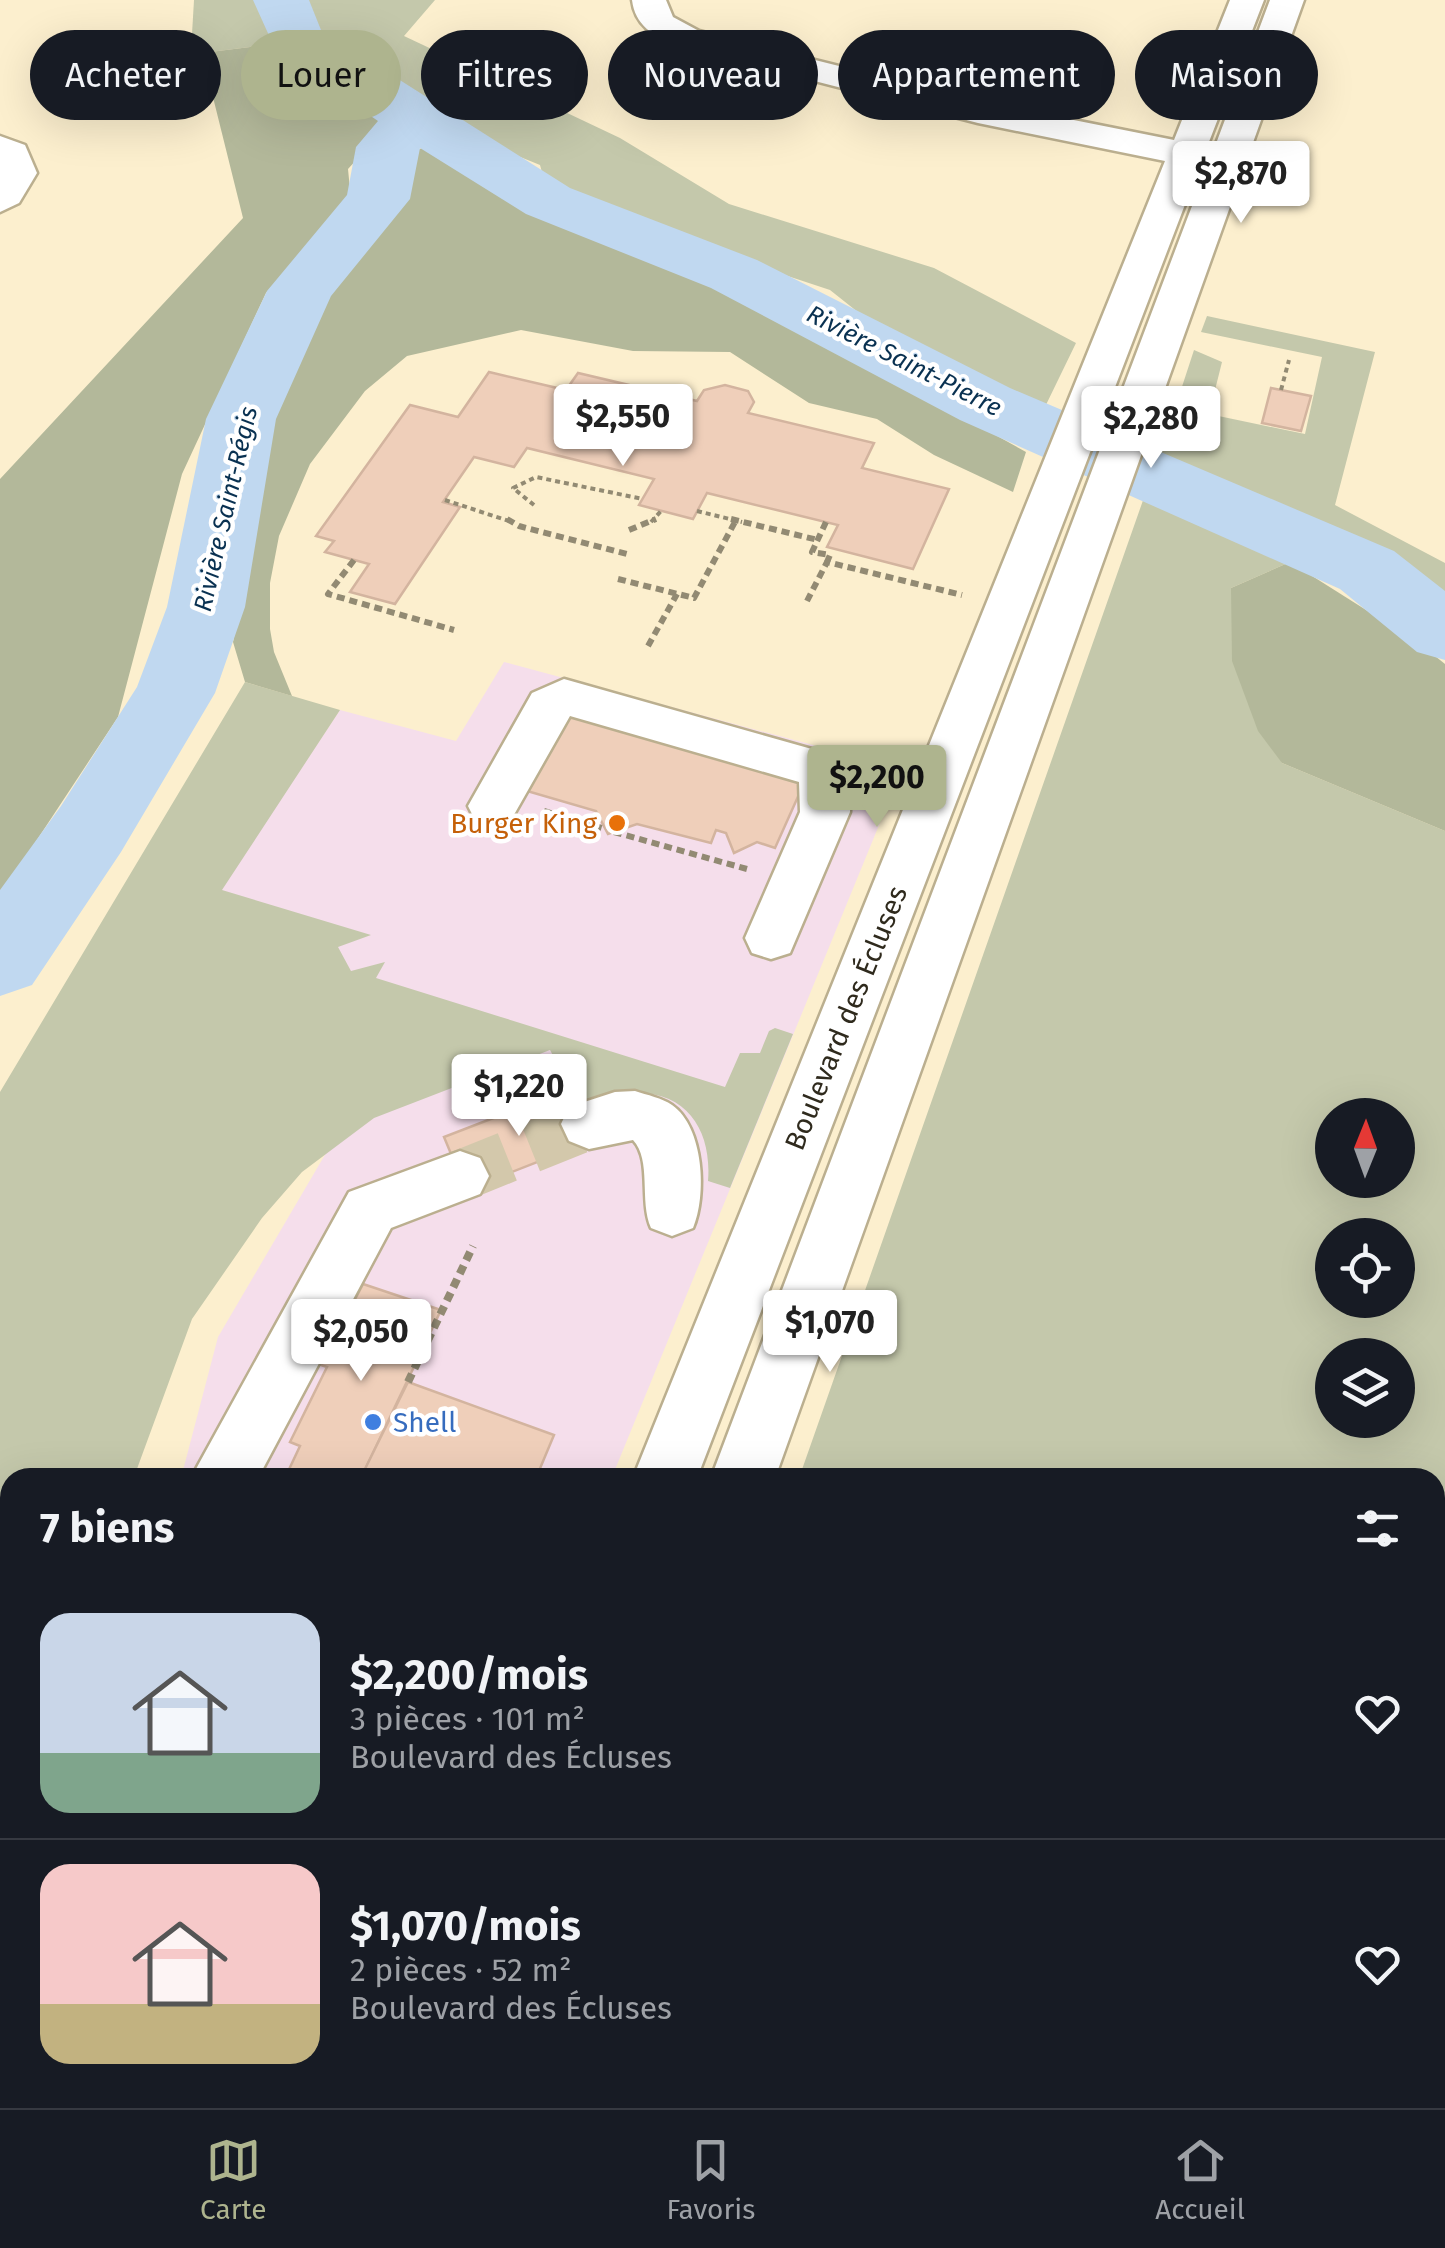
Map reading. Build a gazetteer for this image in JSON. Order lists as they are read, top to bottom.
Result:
{
  "streets": {
    "street": ["Boulevard des Écluses"]
  },
  "water": ["Rivière Saint-Pierre", "Rivière Saint-Régis"],
  "places": ["Burger King", "Shell"],
  "north": "top",
  "page": {
    "chip": [
      "Acheter",
      "Louer",
      "Filtres",
      "Nouveau",
      "Appartement",
      "Maison"
    ],
    "price": [
      "$2,870",
      "$2,550",
      "$2,280",
      "$2,200",
      "$1,220",
      "$1,070",
      "$2,050"
    ],
    "heading": "7 biens",
    "list": [
      {
        "name": "$2,200/mois",
        "note": "3 pièces · 101 m² · Boulevard des Écluses"
      },
      {
        "name": "$1,070/mois",
        "note": "2 pièces · 52 m² · Boulevard des Écluses"
      }
    ],
    "tabs": ["Carte", "Favoris", "Accueil"]
  }
}
